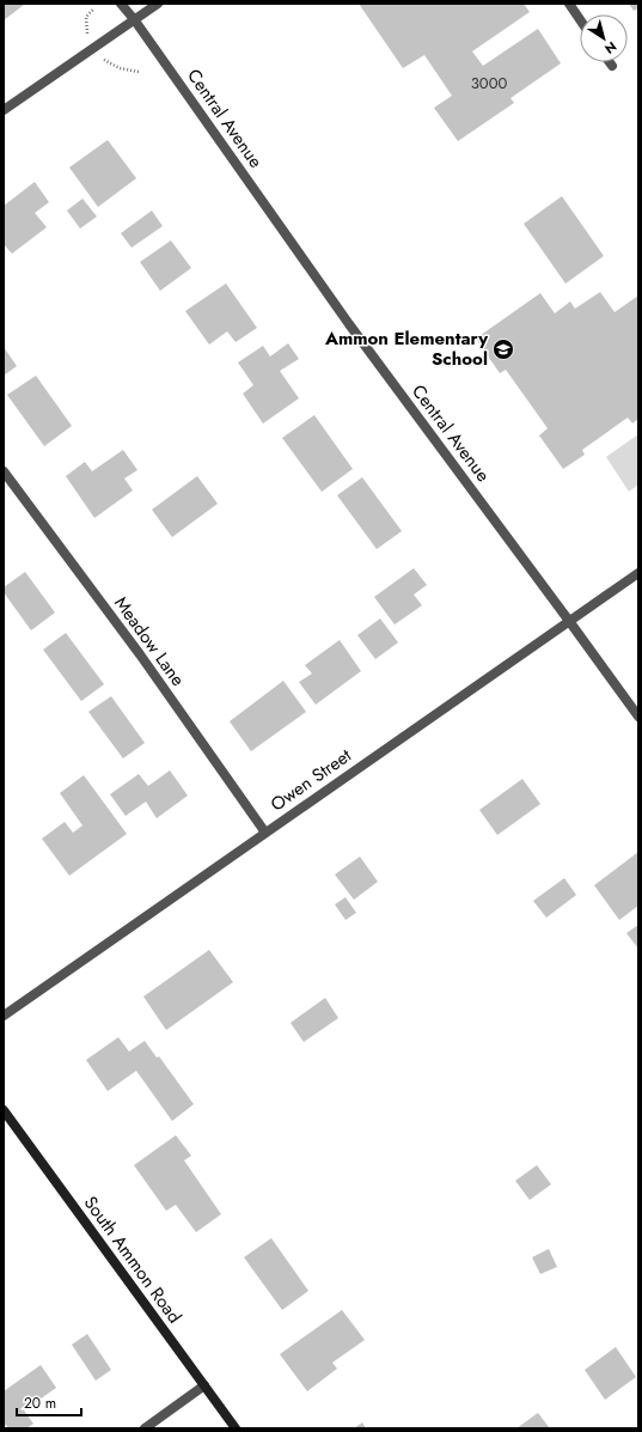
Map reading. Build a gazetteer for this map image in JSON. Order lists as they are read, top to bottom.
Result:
{
  "streets": {
    "main road": ["South Ammon Road"],
    "street": ["Central Avenue", "Meadow Lane", "Owen Street"]
  },
  "crossings": [
    ["Central Avenue", "Owen Street"],
    ["Meadow Lane", "Owen Street"]
  ],
  "places": {
    "school or university": ["Ammon Elementary School"]
  },
  "house_numbers": ["3000"],
  "scale_bar": "20 m",
  "north": "bottom right"
}
